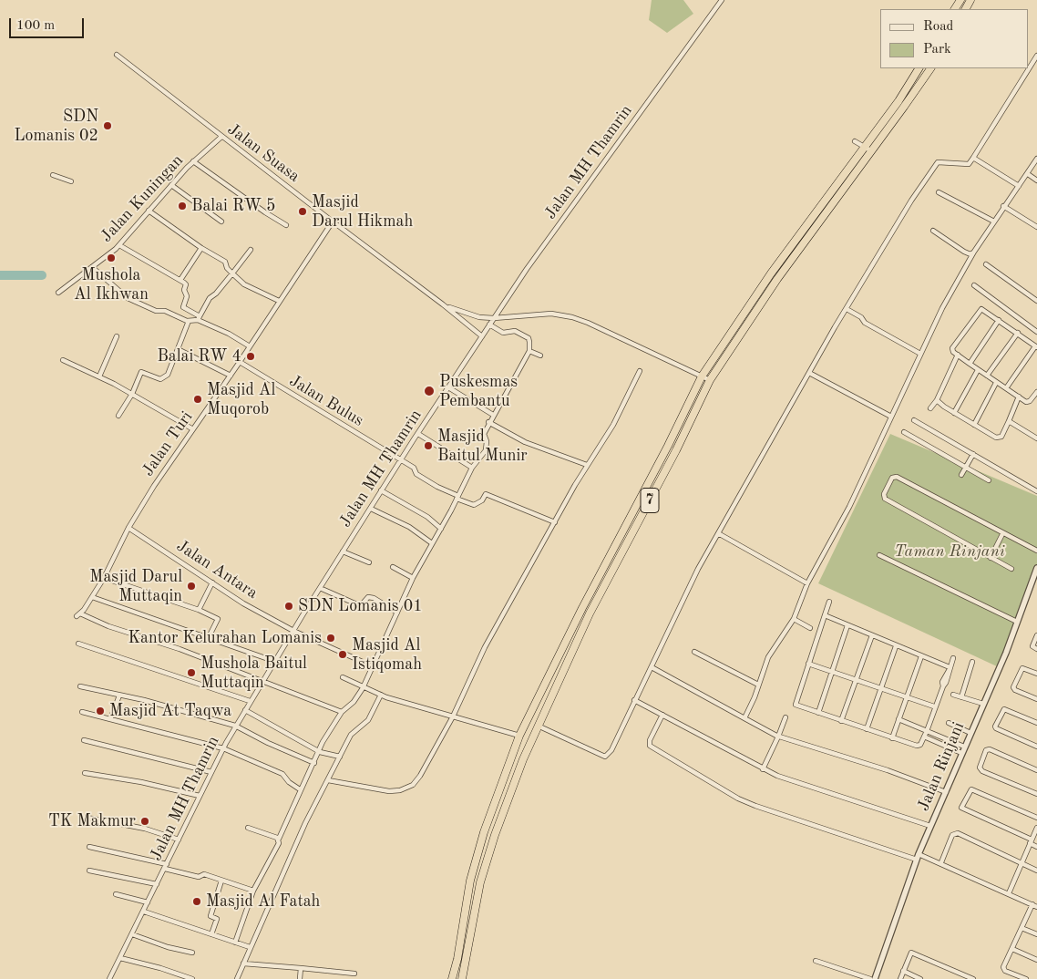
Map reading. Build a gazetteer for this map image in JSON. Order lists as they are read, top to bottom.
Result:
{
  "streets": {
    "highway": ["7"],
    "street": [
      "Jalan Suasa",
      "Jalan MH Thamrin",
      "Jalan Kuningan",
      "Jalan Bulus",
      "Jalan Turi",
      "Jalan Antara",
      "Jalan Rinjani"
    ]
  },
  "crossings": [
    ["Jalan Suasa", "Jalan MH Thamrin"],
    ["Jalan Suasa", "Jalan Kuningan"],
    ["Jalan Suasa", "Jalan Turi"],
    ["Jalan MH Thamrin", "Jalan Bulus"],
    ["Jalan MH Thamrin", "Jalan Turi"],
    ["Jalan MH Thamrin", "Jalan Antara"],
    ["Jalan Bulus", "Jalan Turi"],
    ["Jalan Turi", "Jalan Antara"]
  ],
  "parks": ["Taman Rinjani"],
  "places": [
    "SDN Lomanis 02",
    "Balai RW 5",
    "Masjid Darul Hikmah",
    "Mushola Al Ikhwan",
    "Balai RW 4",
    "Puskesmas Pembantu",
    "Masjid Al Muqorob",
    "Masjid Baitul Munir",
    "Masjid Darul Muttaqin",
    "SDN Lomanis 01",
    "Kantor Kelurahan Lomanis",
    "Masjid Al Istiqomah",
    "Mushola Baitul Muttaqin",
    "Masjid At Taqwa",
    "TK Makmur",
    "Masjid Al Fatah"
  ],
  "legend": ["Road", "Park"],
  "scale_bar": "100 m"
}
